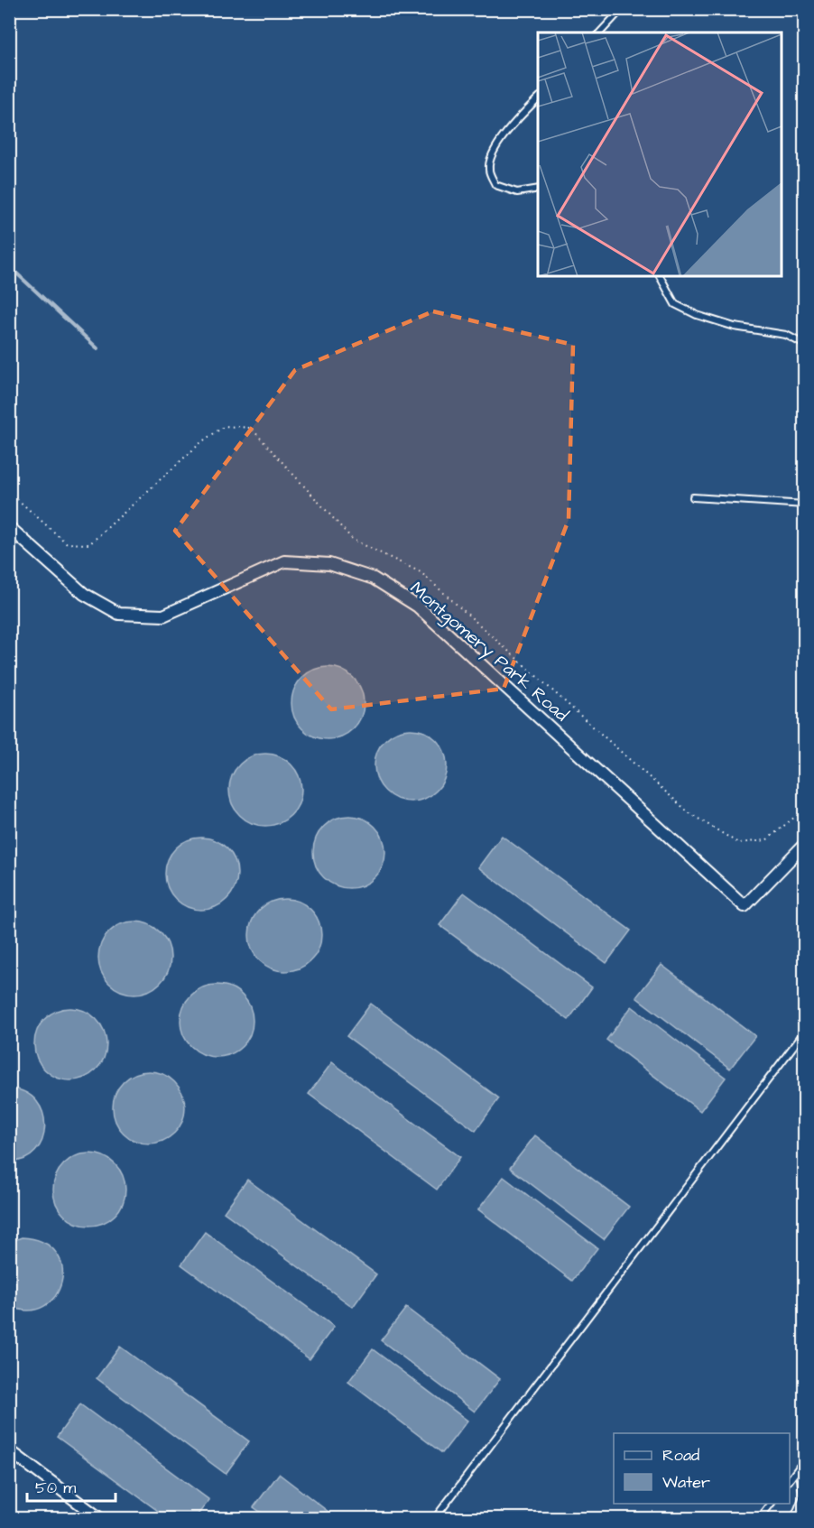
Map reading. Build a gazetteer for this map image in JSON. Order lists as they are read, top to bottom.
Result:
{
  "streets": {
    "street": ["Montgomery Park Road"]
  },
  "legend": ["Road", "Water"],
  "scale_bar": "50 m"
}
